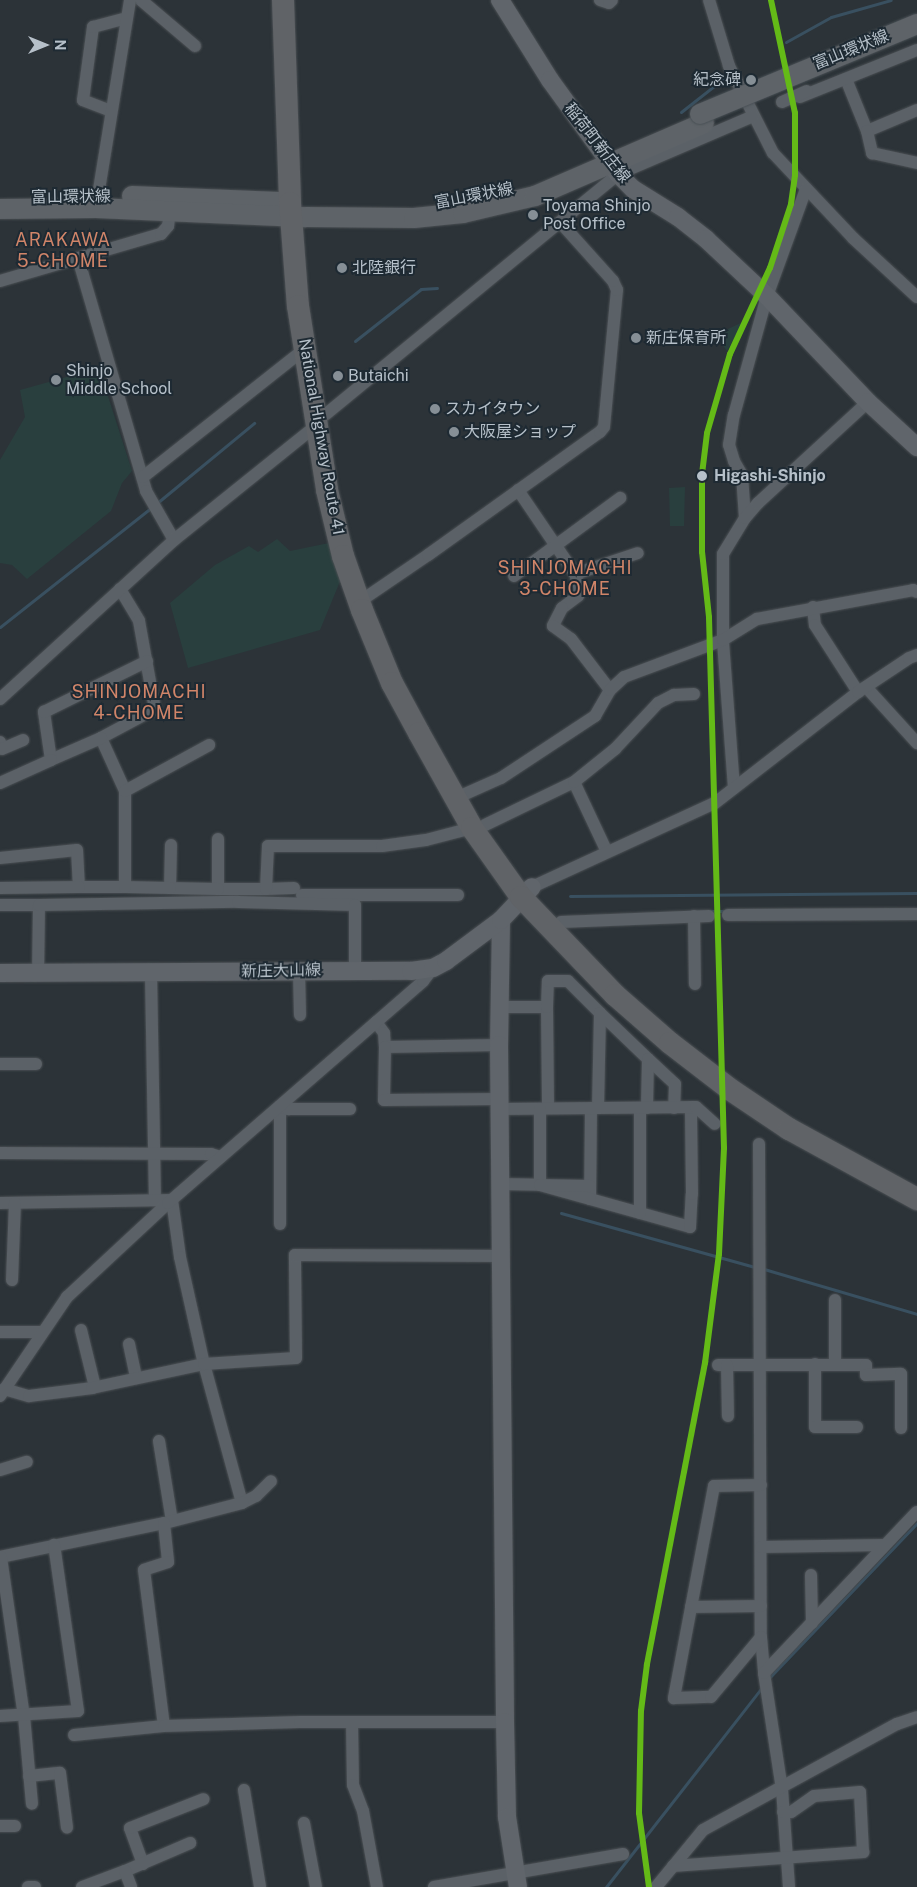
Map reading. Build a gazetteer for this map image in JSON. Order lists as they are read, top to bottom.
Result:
{
  "streets": {
    "highway": ["National Highway Route 41"],
    "main road": ["富山環状線", "稲荷町新庄線", "新庄大山線"]
  },
  "crossings": [
    ["富山環状線", "稲荷町新庄線"],
    ["富山環状線", "National Highway Route 41"],
    ["National Highway Route 41", "新庄大山線"]
  ],
  "districts": ["ARAKAWA 5-CHOME", "SHINJOMACHI 3-CHOME", "SHINJOMACHI 4-CHOME"],
  "places": [
    "紀念碑",
    "Toyama Shinjo Post Office",
    "北陸銀行",
    "新庄保育所",
    "Butaichi",
    "Shinjo Middle School",
    "スカイタウン",
    "大阪屋ショップ",
    "Higashi-Shinjo"
  ],
  "north": "right"
}
